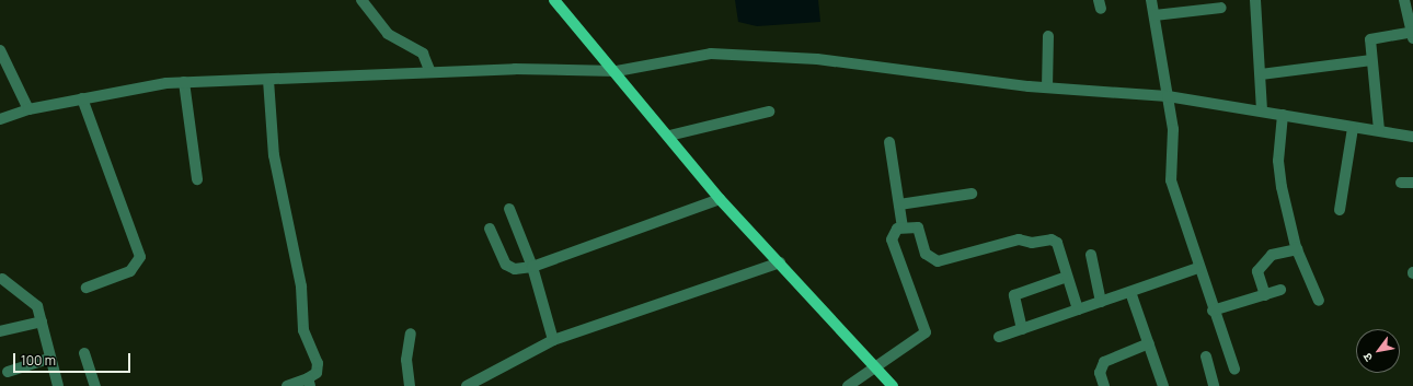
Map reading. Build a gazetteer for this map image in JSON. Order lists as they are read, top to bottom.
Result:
{
  "scale_bar": "100 m",
  "north": "bottom left"
}
